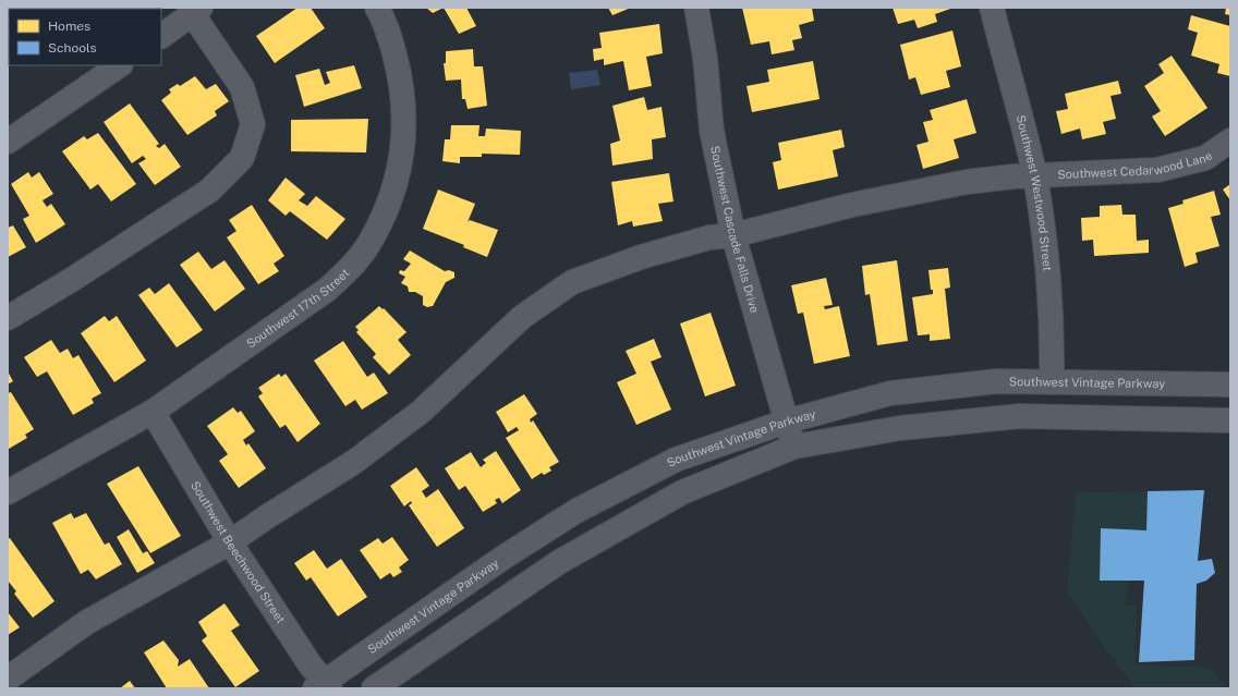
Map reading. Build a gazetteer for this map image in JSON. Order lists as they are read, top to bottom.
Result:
{
  "streets": {
    "street": [
      "Southwest Cedarwood Lane",
      "Southwest Westwood Street",
      "Southwest Cascade Falls Drive",
      "Southwest 17th Street",
      "Southwest Vintage Parkway",
      "Southwest Beechwood Street"
    ]
  },
  "crossings": [
    ["Southwest Cedarwood Lane", "Southwest Westwood Street"],
    ["Southwest Cedarwood Lane", "Southwest Cascade Falls Drive"],
    ["Southwest Cedarwood Lane", "Southwest Beechwood Street"],
    ["Southwest Westwood Street", "Southwest Vintage Parkway"],
    ["Southwest Cascade Falls Drive", "Southwest Vintage Parkway"],
    ["Southwest 17th Street", "Southwest Beechwood Street"],
    ["Southwest Vintage Parkway", "Southwest Beechwood Street"]
  ],
  "legend": ["Homes", "Schools"]
}
